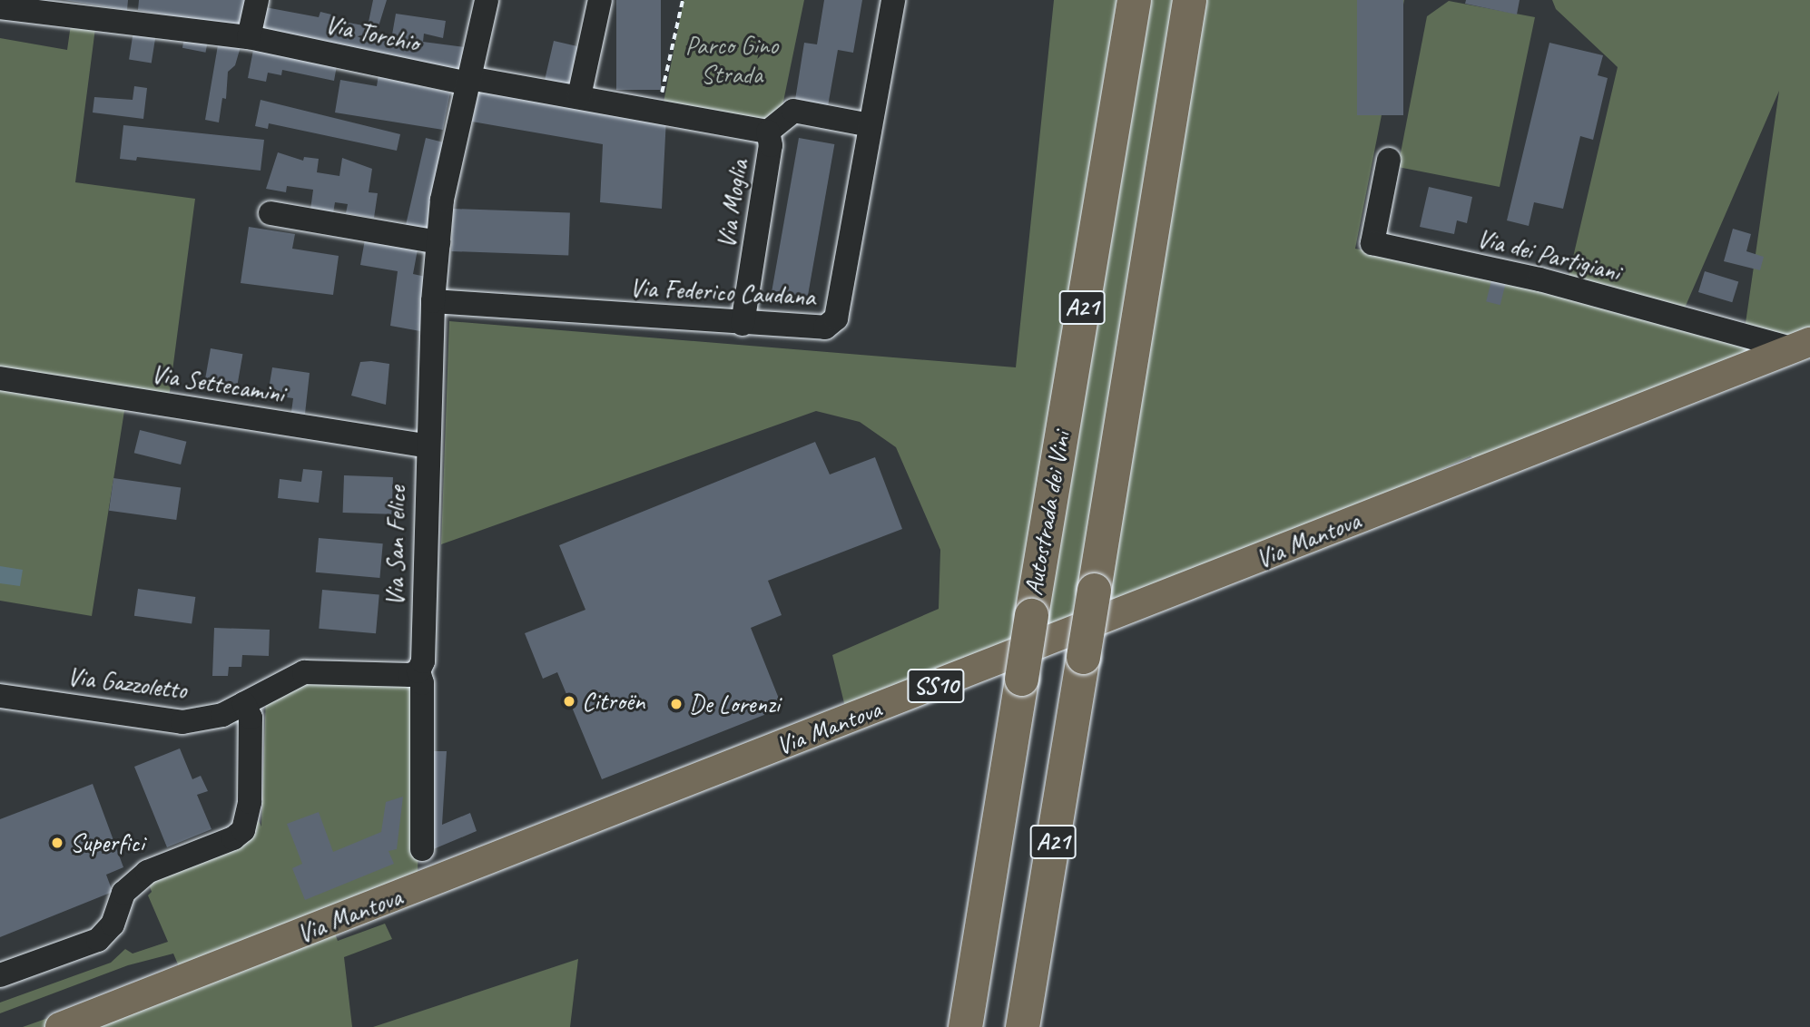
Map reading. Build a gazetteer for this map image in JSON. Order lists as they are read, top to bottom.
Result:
{
  "streets": {
    "highway": ["A21", "Autostrada dei Vini"],
    "main road": ["Via Mantova", "SS10"],
    "street": [
      "Via Torchio",
      "Via Moglia",
      "Via dei Partigiani",
      "Via Federico Caudana",
      "Via Settecamini",
      "Via San Felice",
      "Via Gazzoletto"
    ]
  },
  "crossings": [
    ["Via Torchio", "Via Moglia"],
    ["Via Torchio", "Via San Felice"],
    ["Via Moglia", "Via Federico Caudana"],
    ["Via dei Partigiani", "Via Mantova"],
    ["Via Federico Caudana", "Via San Felice"],
    ["Via Settecamini", "Via San Felice"],
    ["Via San Felice", "Via Gazzoletto"]
  ],
  "parks": ["Parco Gino Strada"],
  "places": ["Citroën", "De Lorenzi", "Superfici"]
}
